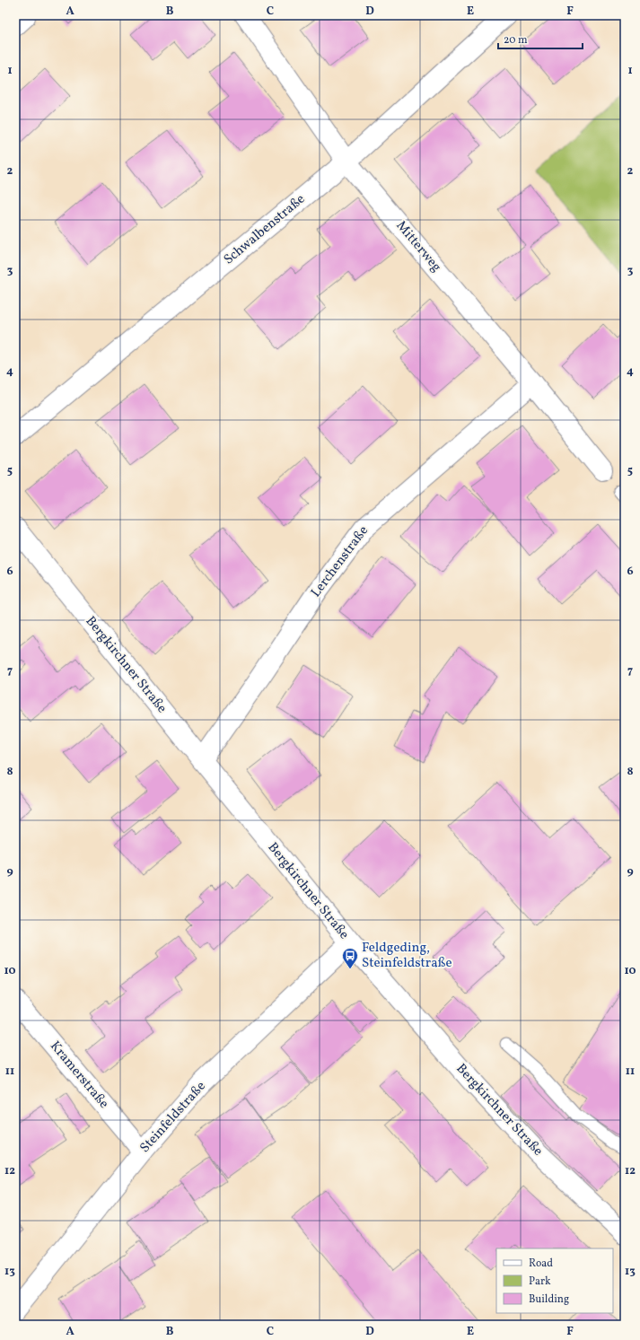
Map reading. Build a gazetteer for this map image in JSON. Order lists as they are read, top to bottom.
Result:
{
  "streets": {
    "street": [
      "Schwalbenstraße",
      "Mitterweg",
      "Lerchenstraße",
      "Bergkirchner Straße",
      "Kramerstraße",
      "Steinfeldstraße"
    ]
  },
  "crossings": [
    ["Schwalbenstraße", "Mitterweg"],
    ["Mitterweg", "Lerchenstraße"],
    ["Lerchenstraße", "Bergkirchner Straße"],
    ["Bergkirchner Straße", "Steinfeldstraße"],
    ["Kramerstraße", "Steinfeldstraße"]
  ],
  "places": {
    "bus stop": ["Feldgeding, Steinfeldstraße"]
  },
  "legend": ["Road", "Park", "Building"],
  "scale_bar": "20 m",
  "grid": {
    "columns": [
      "A",
      "B",
      "C",
      "D",
      "E",
      "F"
    ],
    "rows": [
      "1",
      "2",
      "3",
      "4",
      "5",
      "6",
      "7",
      "8",
      "9",
      "10",
      "11",
      "12",
      "13"
    ]
  }
}
